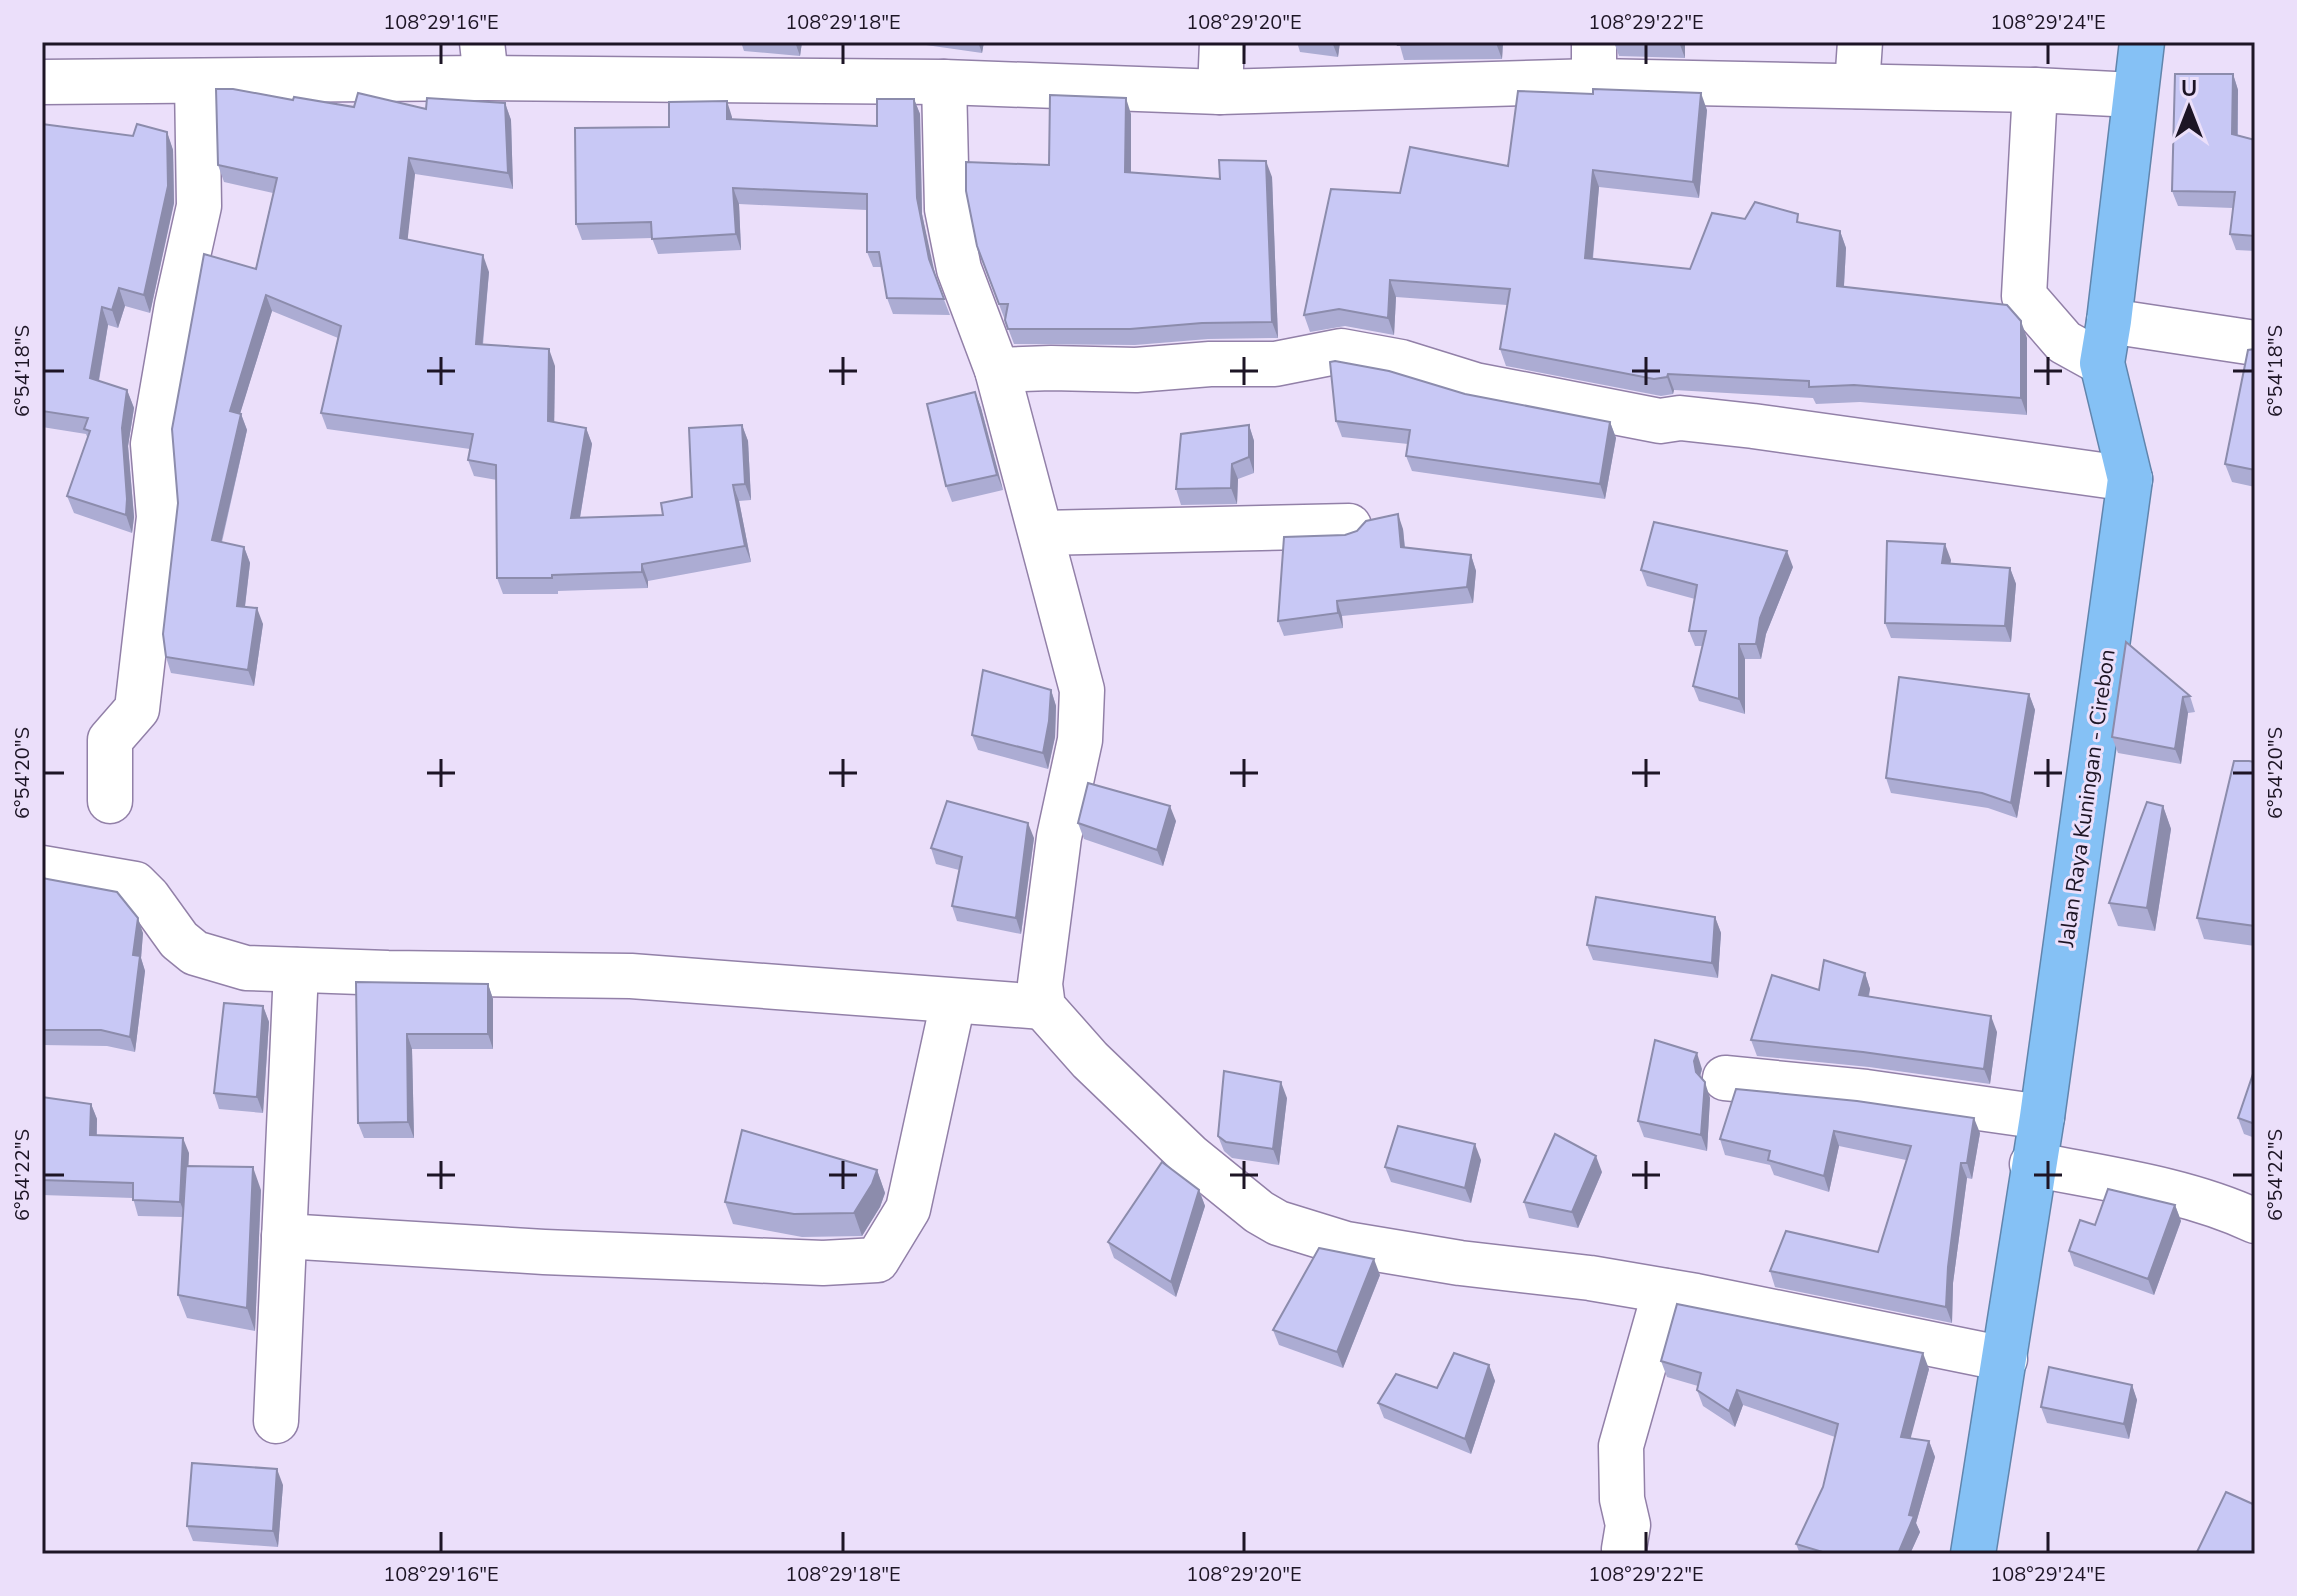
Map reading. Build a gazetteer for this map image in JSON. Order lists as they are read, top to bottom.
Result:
{
  "streets": {
    "highway": ["Jalan Raya Kuningan - Cirebon"]
  },
  "north": "top",
  "coordinates": [
    "108°29'16\"E",
    "108°29'18\"E",
    "108°29'20\"E",
    "108°29'22\"E",
    "108°29'24\"E",
    "6°54'18\"S",
    "6°54'20\"S",
    "6°54'22\"S"
  ]
}
